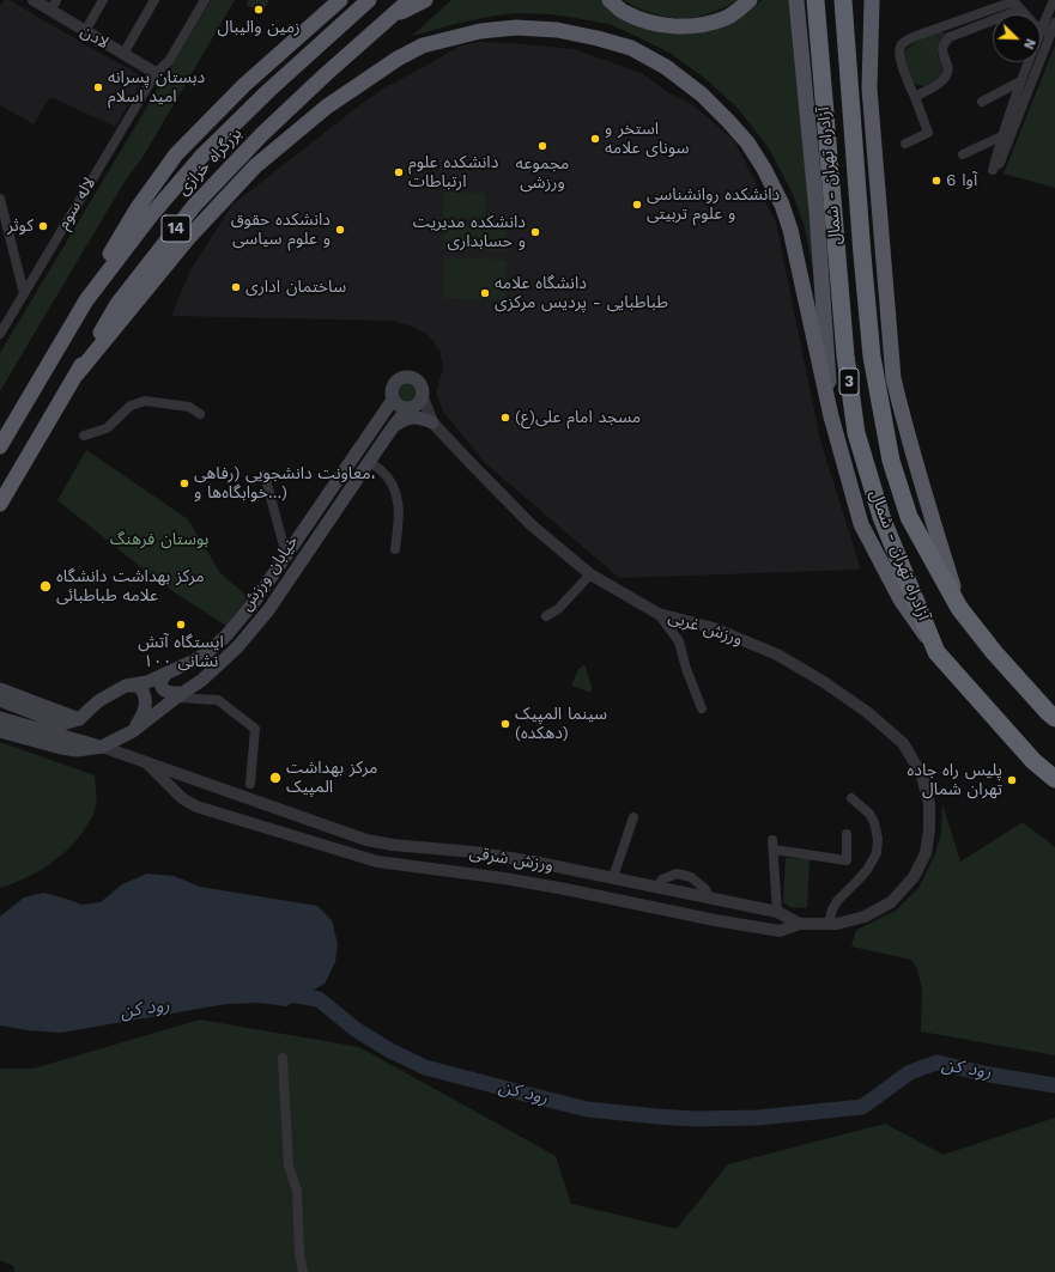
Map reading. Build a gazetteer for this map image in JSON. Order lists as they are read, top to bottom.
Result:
{
  "streets": {
    "highway": [
      "بزرگراه خرازی",
      "آزادراه تهران - شمال",
      "14",
      "3"
    ],
    "main road": ["خیابان ورزش"],
    "street": [
      "لادن",
      "لاله سوم",
      "ورزش غربی",
      "ورزش شرقی"
    ]
  },
  "crossings": [
    ["لادن", "لاله سوم"],
    ["خیابان ورزش", "ورزش غربی"],
    ["خیابان ورزش", "ورزش شرقی"],
    ["ورزش غربی", "ورزش شرقی"]
  ],
  "water": ["رود کن"],
  "parks": ["بوستان فرهنگ"],
  "places": [
    "زمین والیبال",
    "دبستان پسرانه امید اسلام",
    "استخر و سونای علامه",
    "مجموعه ورزشی",
    "دانشکده علوم ارتباطات",
    "آوا 6",
    "دانشکده روانشناسی و علوم تربیتی",
    "کوثر",
    "دانشکده حقوق و علوم سیاسی",
    "دانشکده مدیریت و حسابداری",
    "ساختمان اداری",
    "دانشگاه علامه طباطبایی - پردیس مرکزی",
    "مسجد امام علی(ع)",
    "معاونت دانشجویی (رفاهی، خوابگاه‌ها و...)",
    "مرکز بهداشت دانشگاه علامه طباطبائی",
    "ایستگاه آتش نشانی ۱۰۰",
    "سینما المپیک (دهکده)",
    "مرکز بهداشت المپیک",
    "پلیس راه جاده تهران شمال"
  ],
  "north": "bottom right"
}
